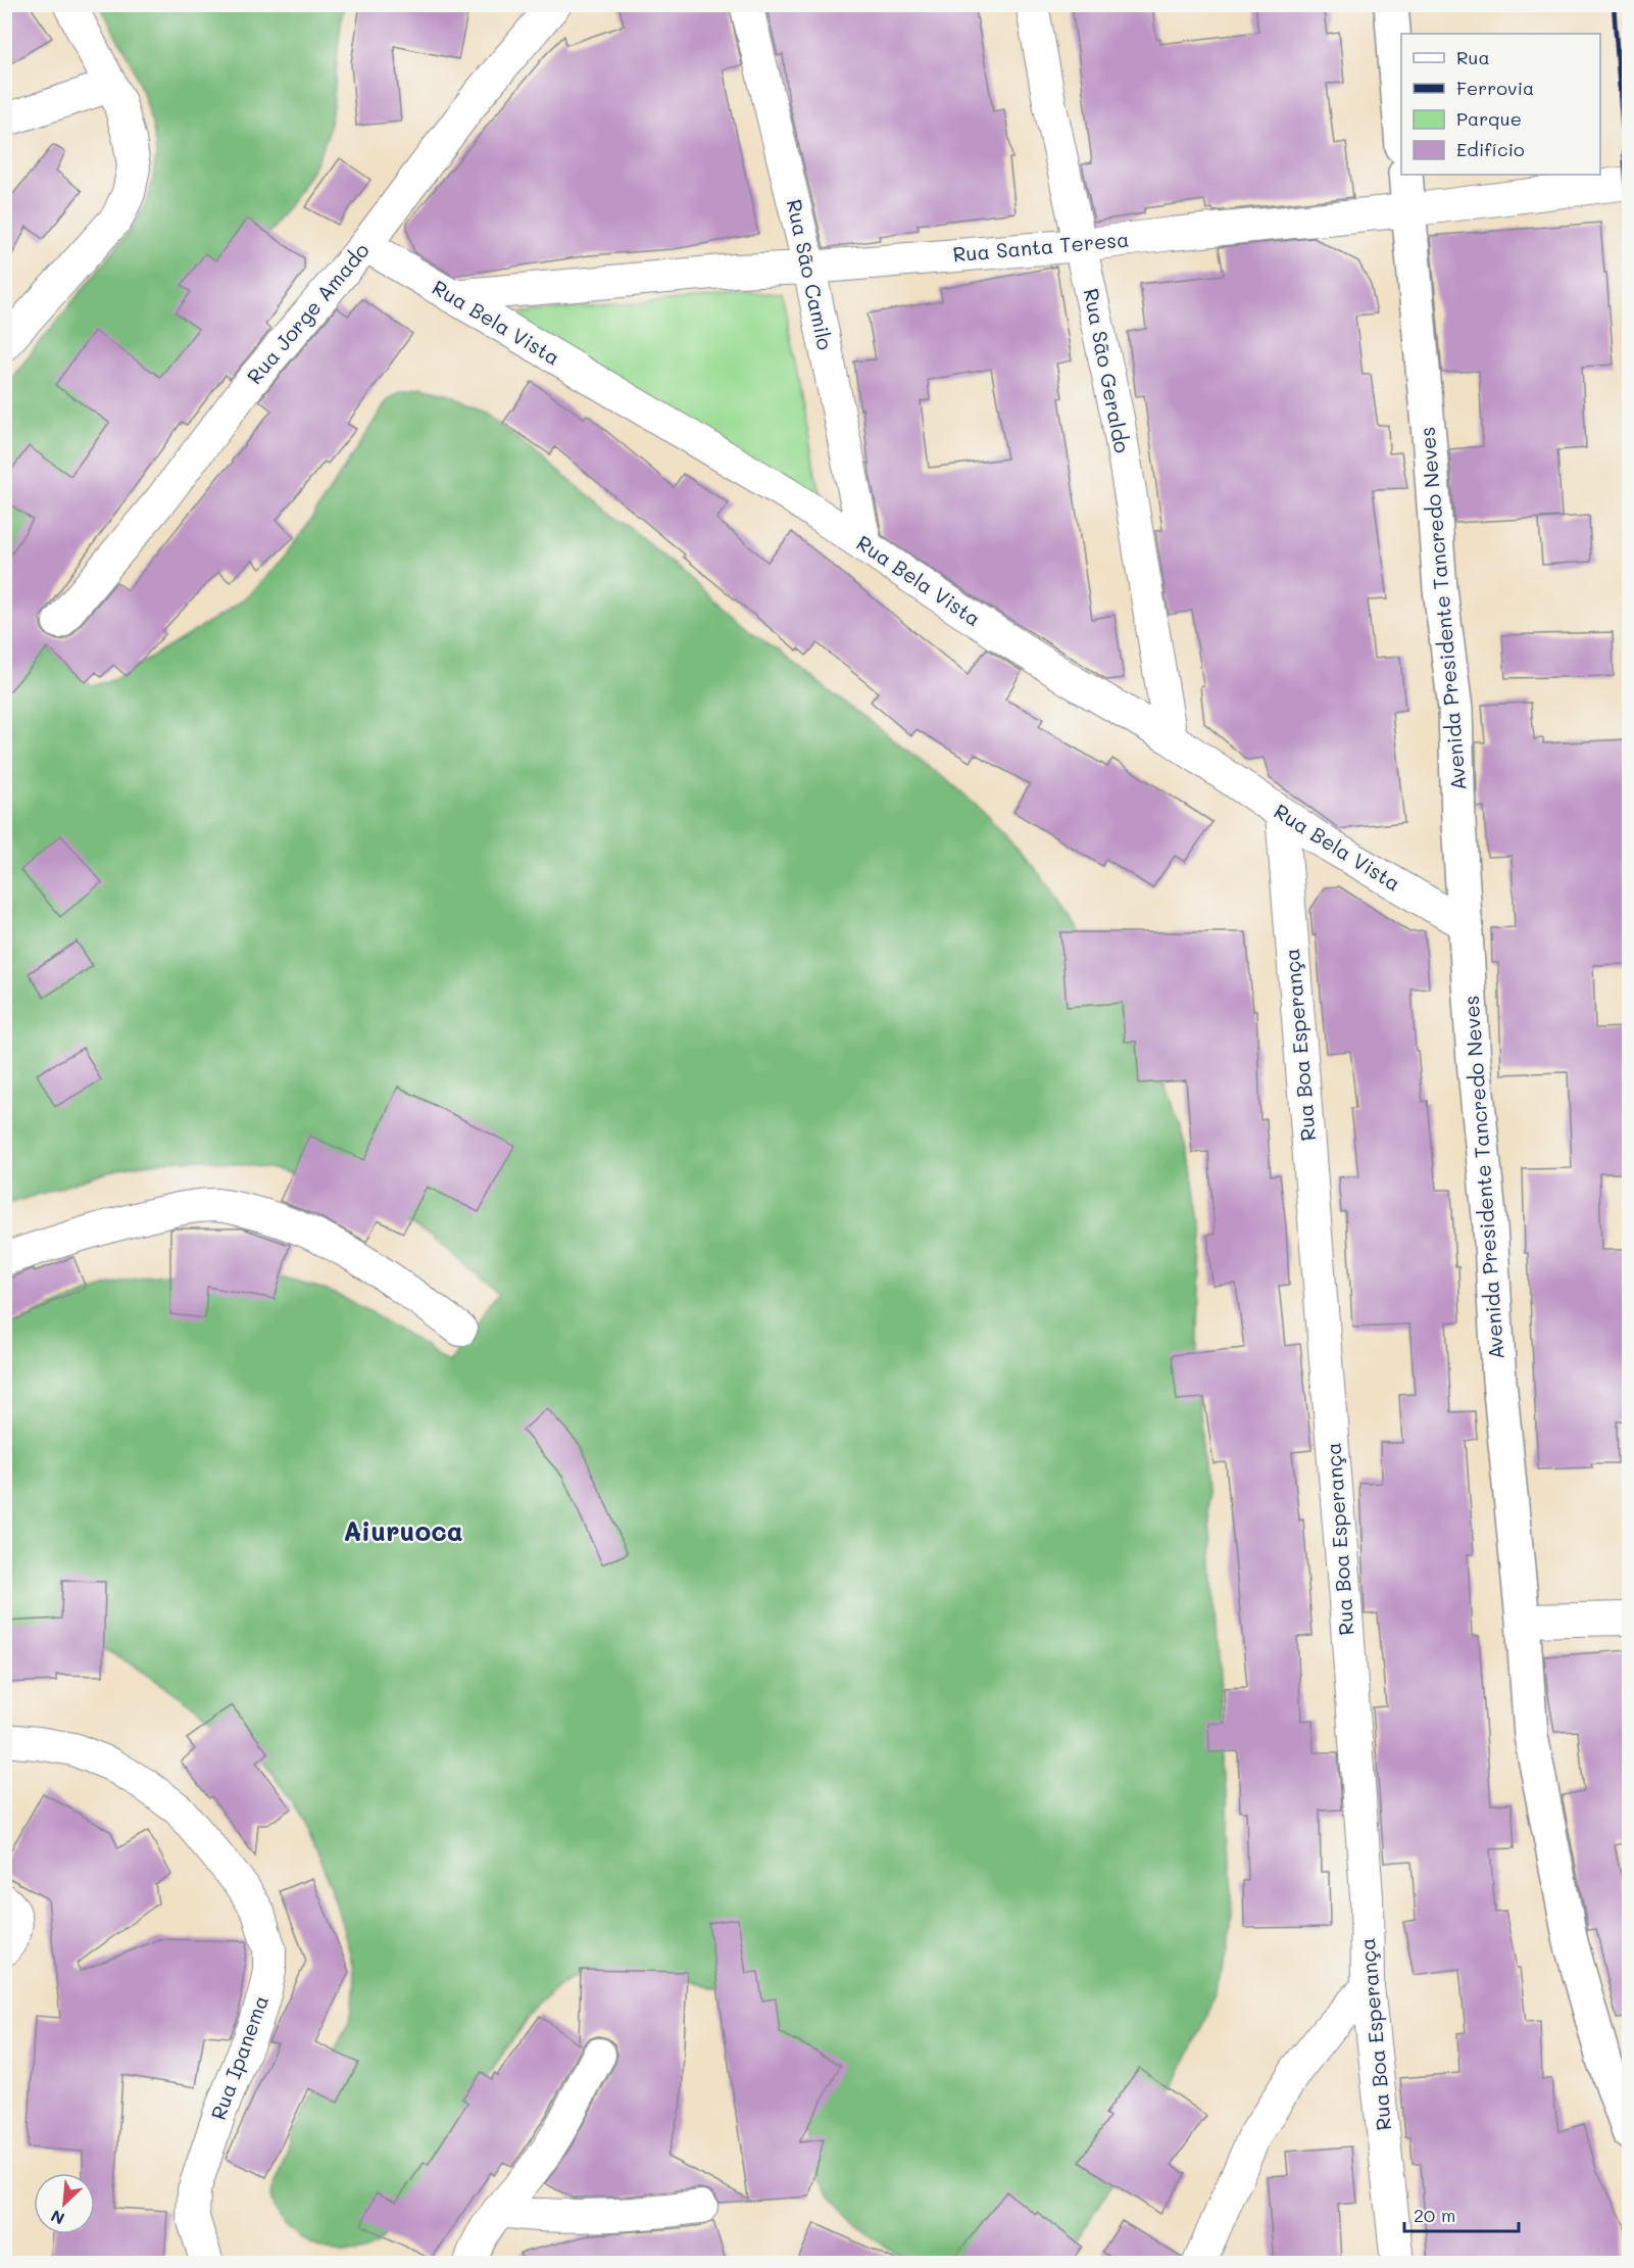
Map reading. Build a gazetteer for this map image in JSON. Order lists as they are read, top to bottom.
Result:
{
  "streets": {
    "street": [
      "Rua Santa Teresa",
      "Rua São Camilo",
      "Rua Jorge Amado",
      "Rua Bela Vista",
      "Rua São Geraldo",
      "Avenida Presidente Tancredo Neves",
      "Rua Boa Esperança",
      "Rua Ipanema"
    ]
  },
  "crossings": [
    ["Rua Santa Teresa", "Rua São Camilo"],
    ["Rua Santa Teresa", "Rua Bela Vista"],
    ["Rua Santa Teresa", "Rua São Geraldo"],
    ["Rua Santa Teresa", "Avenida Presidente Tancredo Neves"],
    ["Rua São Camilo", "Rua Bela Vista"],
    ["Rua Jorge Amado", "Rua Bela Vista"],
    ["Rua Bela Vista", "Rua São Geraldo"],
    ["Rua Bela Vista", "Avenida Presidente Tancredo Neves"],
    ["Rua Bela Vista", "Rua Boa Esperança"]
  ],
  "districts": ["Aiuruoca"],
  "legend": [
    "Rua",
    "Ferrovia",
    "Parque",
    "Edifício"
  ],
  "scale_bar": "20 m",
  "north": "bottom left"
}
